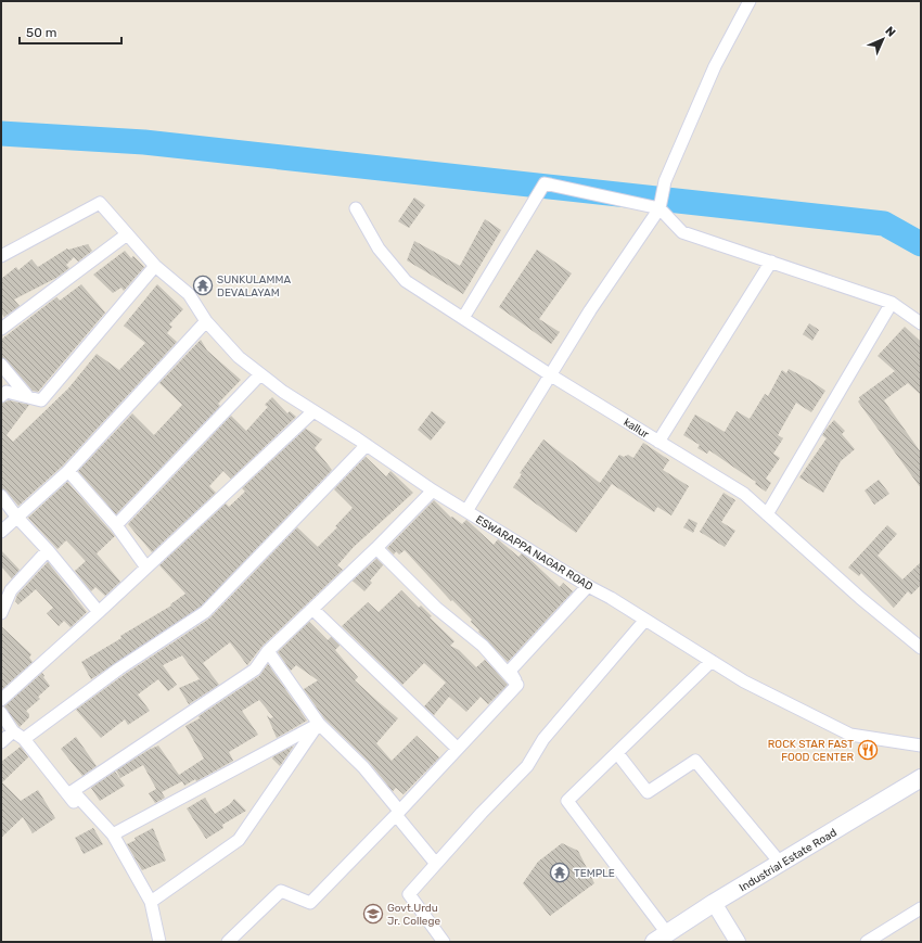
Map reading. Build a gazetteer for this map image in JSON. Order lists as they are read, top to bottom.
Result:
{
  "streets": {
    "main road": ["Industrial Estate Road"],
    "street": ["kallur", "ESWARAPPA NAGAR ROAD"]
  },
  "places": {
    "temple": ["SUNKULAMMA DEVALAYAM", "TEMPLE"],
    "restaurant": ["ROCK STAR FAST FOOD CENTER"],
    "school or university": ["Govt.Urdu Jr. College"]
  },
  "scale_bar": "50 m",
  "north": "top right"
}
